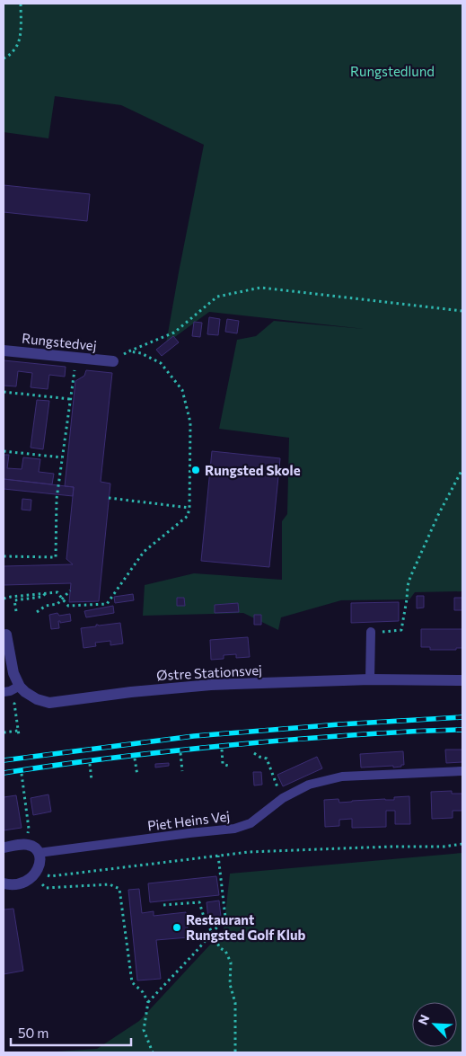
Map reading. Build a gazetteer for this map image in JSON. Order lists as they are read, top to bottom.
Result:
{
  "streets": {
    "street": ["Rungstedvej", "Østre Stationsvej"],
    "lane": ["Piet Heins Vej"]
  },
  "parks": ["Rungstedlund"],
  "places": ["Rungsted Skole", "Restaurant Rungsted Golf Klub"],
  "scale_bar": "50 m",
  "north": "top left"
}
